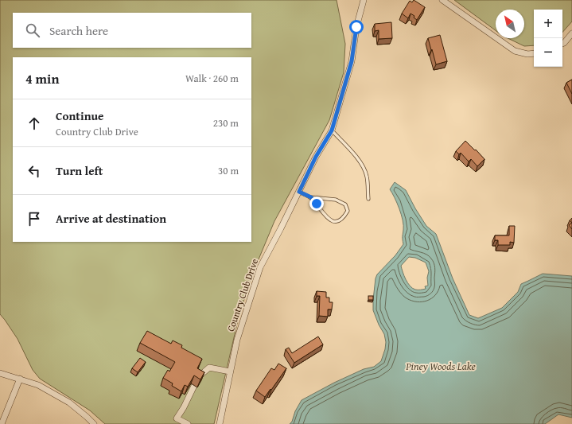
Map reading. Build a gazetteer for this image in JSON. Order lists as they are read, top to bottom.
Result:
{
  "streets": {
    "street": ["Country Club Drive"]
  },
  "water": ["Piney Woods Lake"],
  "north": "top left",
  "page": {
    "map_buttons": ["+", "−"],
    "search": "Search here",
    "heading": ["4 min", "Walk · 260 m"],
    "list": [
      ["Continue", "Country Club Drive", "230 m"],
      ["Turn left", "30 m"],
      "Arrive at destination"
    ]
  }
}
